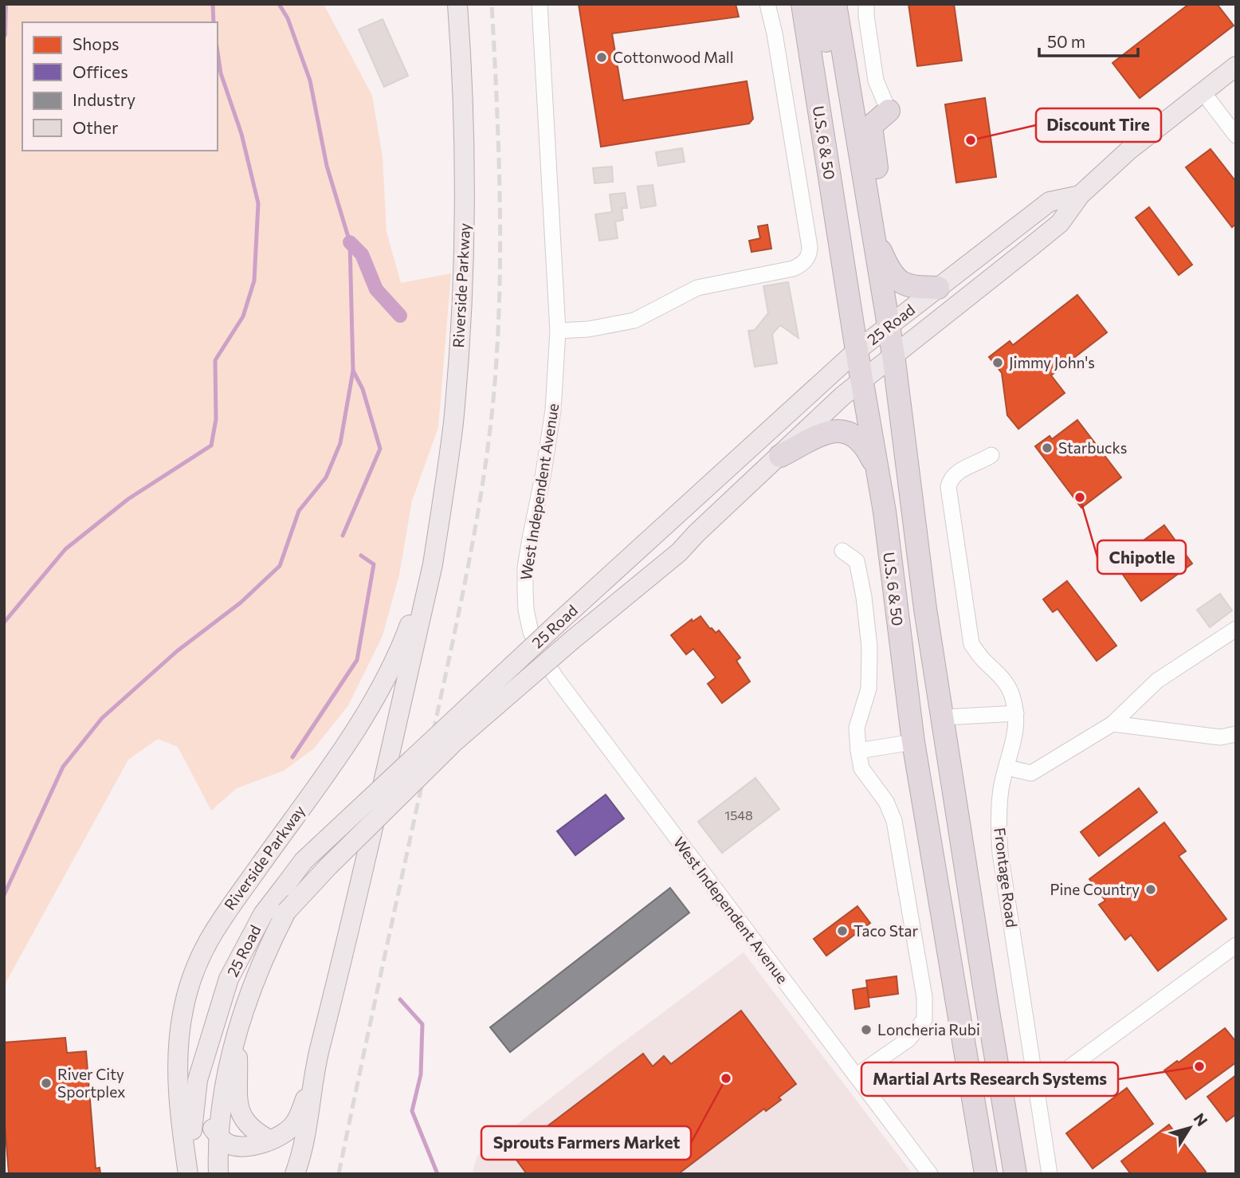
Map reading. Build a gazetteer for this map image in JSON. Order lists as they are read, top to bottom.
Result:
{
  "streets": {
    "highway": ["U.S. 6 & 50"],
    "main road": ["Riverside Parkway", "25 Road"],
    "street": ["West Independent Avenue", "Frontage Road"]
  },
  "crossings": [
    ["U.S. 6 & 50", "25 Road"]
  ],
  "places": [
    "Cottonwood Mall",
    "Discount Tire",
    "Jimmy John's",
    "Starbucks",
    "Chipotle",
    "Pine Country",
    "Taco Star",
    "Loncheria Rubi",
    "Martial Arts Research Systems",
    "Sprouts Farmers Market",
    "River City Sportplex"
  ],
  "house_numbers": ["1548"],
  "legend": [
    "Shops",
    "Offices",
    "Industry",
    "Other"
  ],
  "scale_bar": "50 m",
  "north": "top right"
}
